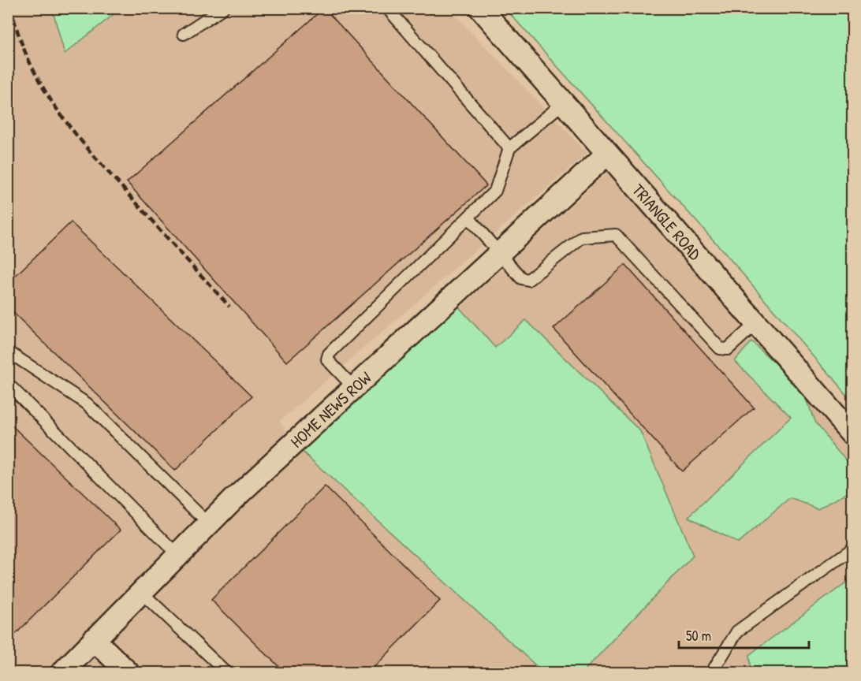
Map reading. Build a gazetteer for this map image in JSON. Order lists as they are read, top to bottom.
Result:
{
  "streets": {
    "street": ["TRIANGLE ROAD", "HOME NEWS ROW"]
  },
  "crossings": [
    ["TRIANGLE ROAD", "HOME NEWS ROW"]
  ],
  "scale_bar": "50 m"
}
